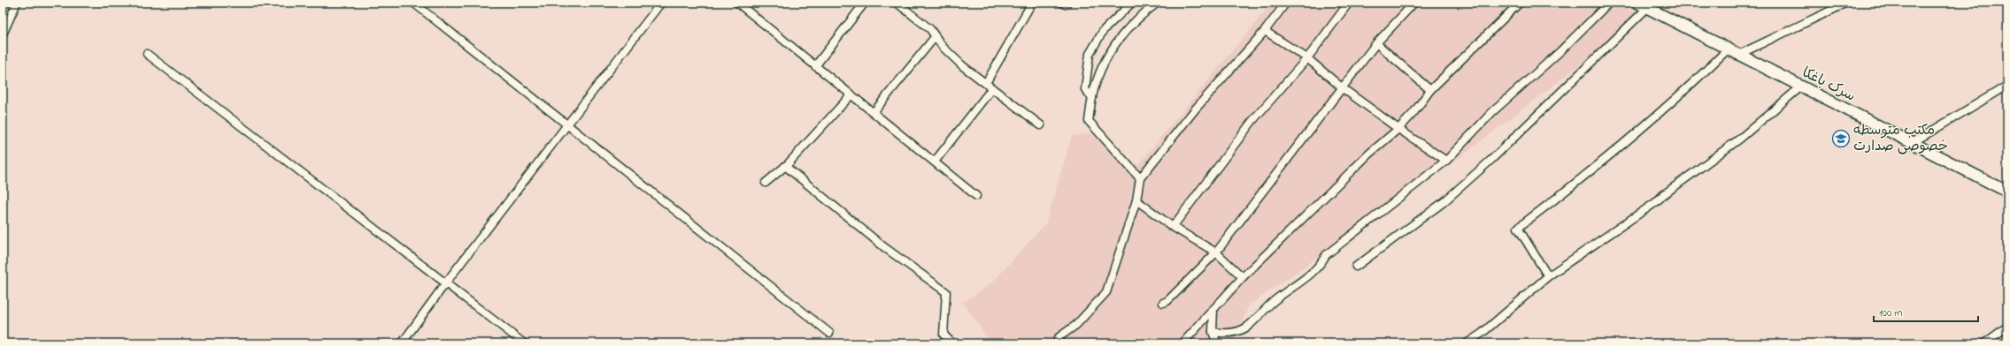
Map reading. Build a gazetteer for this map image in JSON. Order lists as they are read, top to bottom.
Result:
{
  "streets": {
    "street": ["سرک باغکا"]
  },
  "places": {
    "school or university": ["مکتب متوسطه خصوصی صدارت"]
  },
  "scale_bar": "100 m"
}
